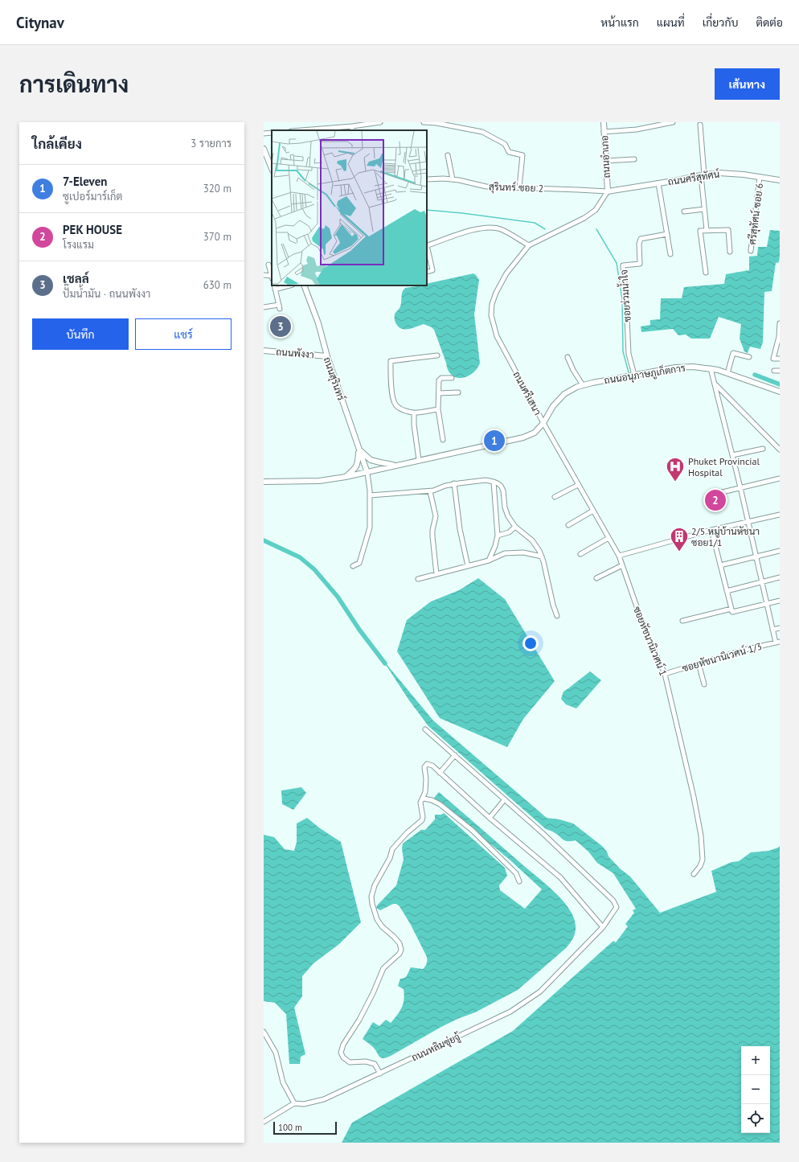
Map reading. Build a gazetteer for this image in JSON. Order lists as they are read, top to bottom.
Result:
{
  "streets": {
    "street": [
      "ถนนอำเภอ",
      "ถนนศรีสุทัศน์",
      "สุรินทร์ ซอย 2",
      "ศรีสุทัศน์ ซอย 6",
      "ซอยร่วมน้ำใจ",
      "ถนนพังงา",
      "ถนนอนุภาษภูเก็ตการ",
      "ถนนสุรินทร์",
      "ถนนศรีเสนา",
      "ซอยหัชนานิเวศน์ 1",
      "ซอยหัชนานิเวศน์ 1/3",
      "ถนนหลิมซุ่ยจู้"
    ]
  },
  "crossings": [
    ["ถนนอำเภอ", "ถนนศรีสุทัศน์"],
    ["ถนนอำเภอ", "สุรินทร์ ซอย 2"],
    ["ถนนอำเภอ", "ถนนศรีเสนา"],
    ["ถนนศรีสุทัศน์", "สุรินทร์ ซอย 2"],
    ["ถนนศรีสุทัศน์", "ศรีสุทัศน์ ซอย 6"],
    ["ถนนศรีสุทัศน์", "ถนนศรีเสนา"],
    ["สุรินทร์ ซอย 2", "ถนนศรีเสนา"],
    ["ซอยร่วมน้ำใจ", "ถนนอนุภาษภูเก็ตการ"],
    ["ถนนพังงา", "ถนนสุรินทร์"],
    ["ถนนอนุภาษภูเก็ตการ", "ถนนศรีเสนา"],
    ["ถนนอนุภาษภูเก็ตการ", "ซอยหัชนานิเวศน์ 1"],
    ["ถนนสุรินทร์", "ถนนศรีเสนา"],
    ["ถนนศรีเสนา", "ซอยหัชนานิเวศน์ 1"],
    ["ซอยหัชนานิเวศน์ 1", "ซอยหัชนานิเวศน์ 1/3"]
  ],
  "places": {
    "hospital": ["Phuket Provincial Hospital"],
    "building": ["2/5 หมู่บ้านหัชนา ซอย1/1"]
  },
  "scale_bar": "100 m",
  "page": {
    "header": "Citynav",
    "nav": [
      "หน้าแรก",
      "แผนที่",
      "เกี่ยวกับ",
      "ติดต่อ"
    ],
    "title": "การเดินทาง",
    "buttons": [
      "เส้นทาง",
      ["บันทึก", "แชร์"]
    ],
    "heading": ["ใกล้เคียง", "3 รายการ"],
    "list": [
      {
        "mark": "1",
        "name": "7-Eleven",
        "note": "ซูเปอร์มาร์เก็ต",
        "value": "320 m"
      },
      {
        "mark": "2",
        "name": "PEK HOUSE",
        "note": "โรงแรม",
        "value": "370 m"
      },
      {
        "mark": "3",
        "name": "เชลล์",
        "note": "ปั๊มน้ำมัน · ถนนพังงา",
        "value": "630 m"
      }
    ],
    "pins": ["3", "1", "2"],
    "map_buttons": ["+", "−"],
    "scale": "100 m"
  }
}
